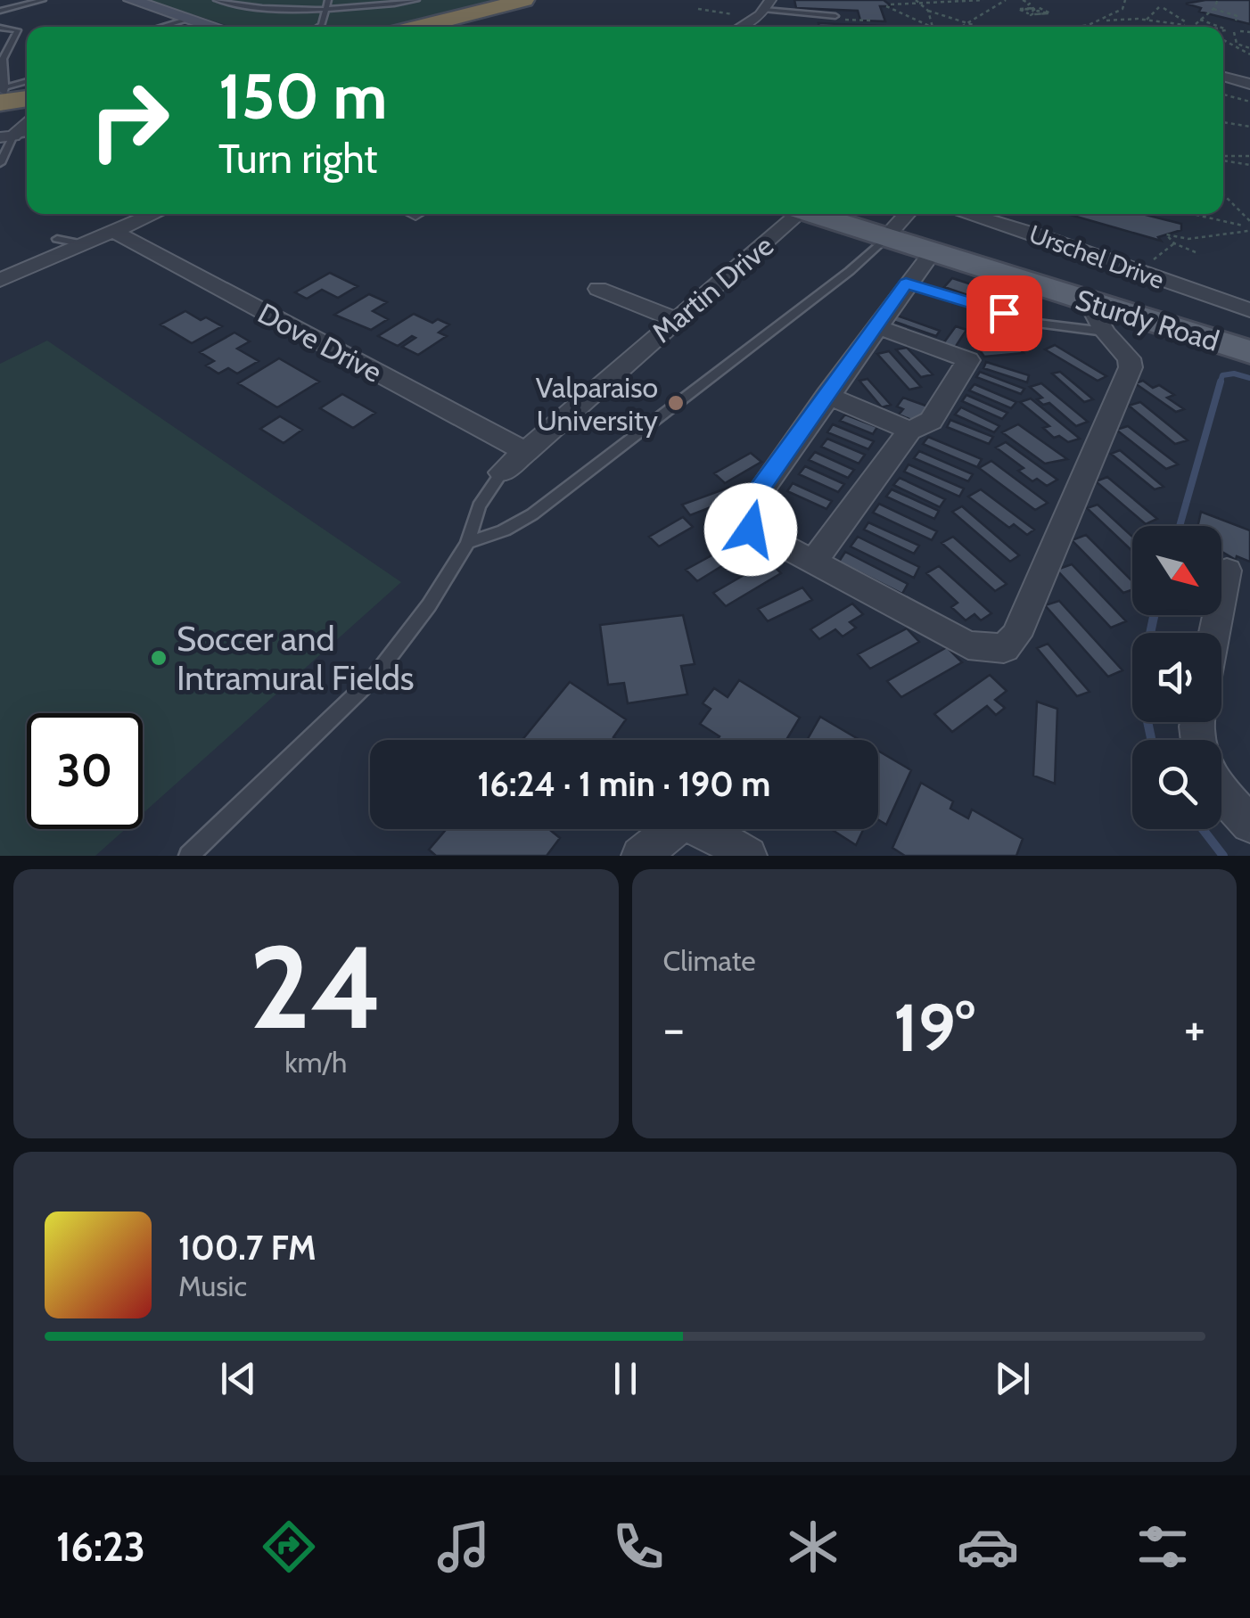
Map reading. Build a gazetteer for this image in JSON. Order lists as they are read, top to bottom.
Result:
{
  "streets": {
    "main road": ["Sturdy Road"],
    "street": ["Urschel Drive", "Martin Drive", "Dove Drive"]
  },
  "crossings": [
    ["Martin Drive", "Dove Drive"]
  ],
  "places": ["Valparaiso University", "Soccer and Intramural Fields"],
  "north": "bottom right",
  "page": {
    "turn": ["150 m", "Turn right"],
    "limit": "30",
    "trip": "16:24 · 1 min · 190 m",
    "tile": [
      ["24", "km/h"],
      "Climate"
    ],
    "heat": ["−", "19°", "+"],
    "song": ["100.7 FM", "Music"],
    "tabs": "16:23"
  }
}
